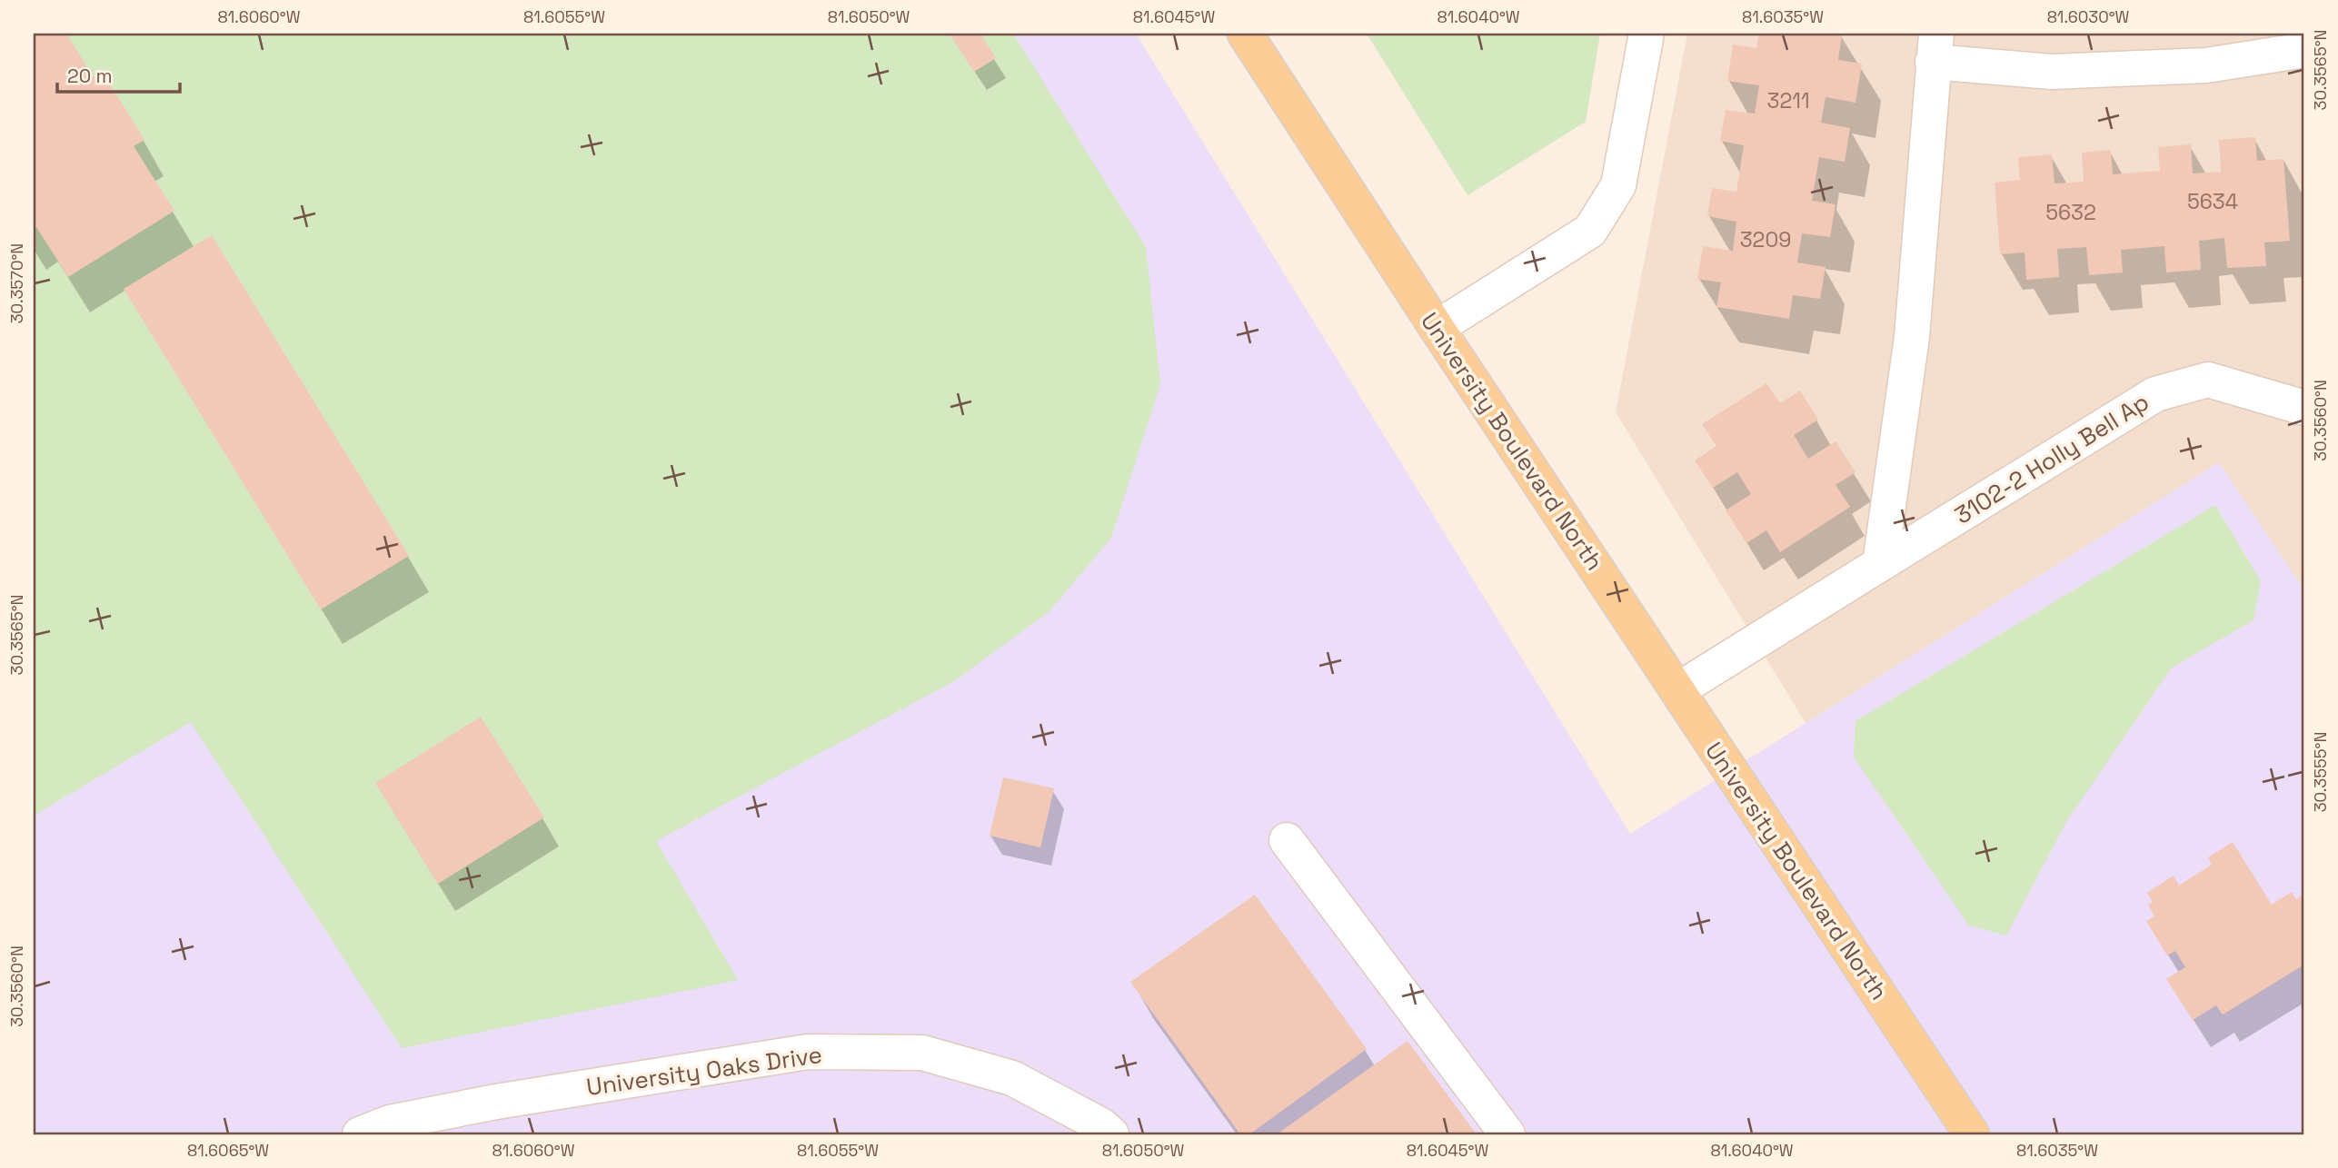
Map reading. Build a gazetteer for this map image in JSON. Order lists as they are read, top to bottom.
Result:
{
  "streets": {
    "main road": ["University Boulevard North"],
    "street": ["3102-2 Holly Bell Ap", "University Oaks Drive"]
  },
  "crossings": [
    ["University Boulevard North", "3102-2 Holly Bell Ap"]
  ],
  "house_numbers": [
    "3211",
    "5634",
    "5632",
    "3209"
  ],
  "scale_bar": "20 m",
  "coordinates": [
    "81.6060°W",
    "81.6055°W",
    "81.6050°W",
    "81.6045°W",
    "81.6040°W",
    "81.6035°W",
    "81.6030°W",
    "30.3565°N",
    "30.3570°N",
    "30.3560°N",
    "30.3555°N",
    "81.6065°W"
  ]
}
